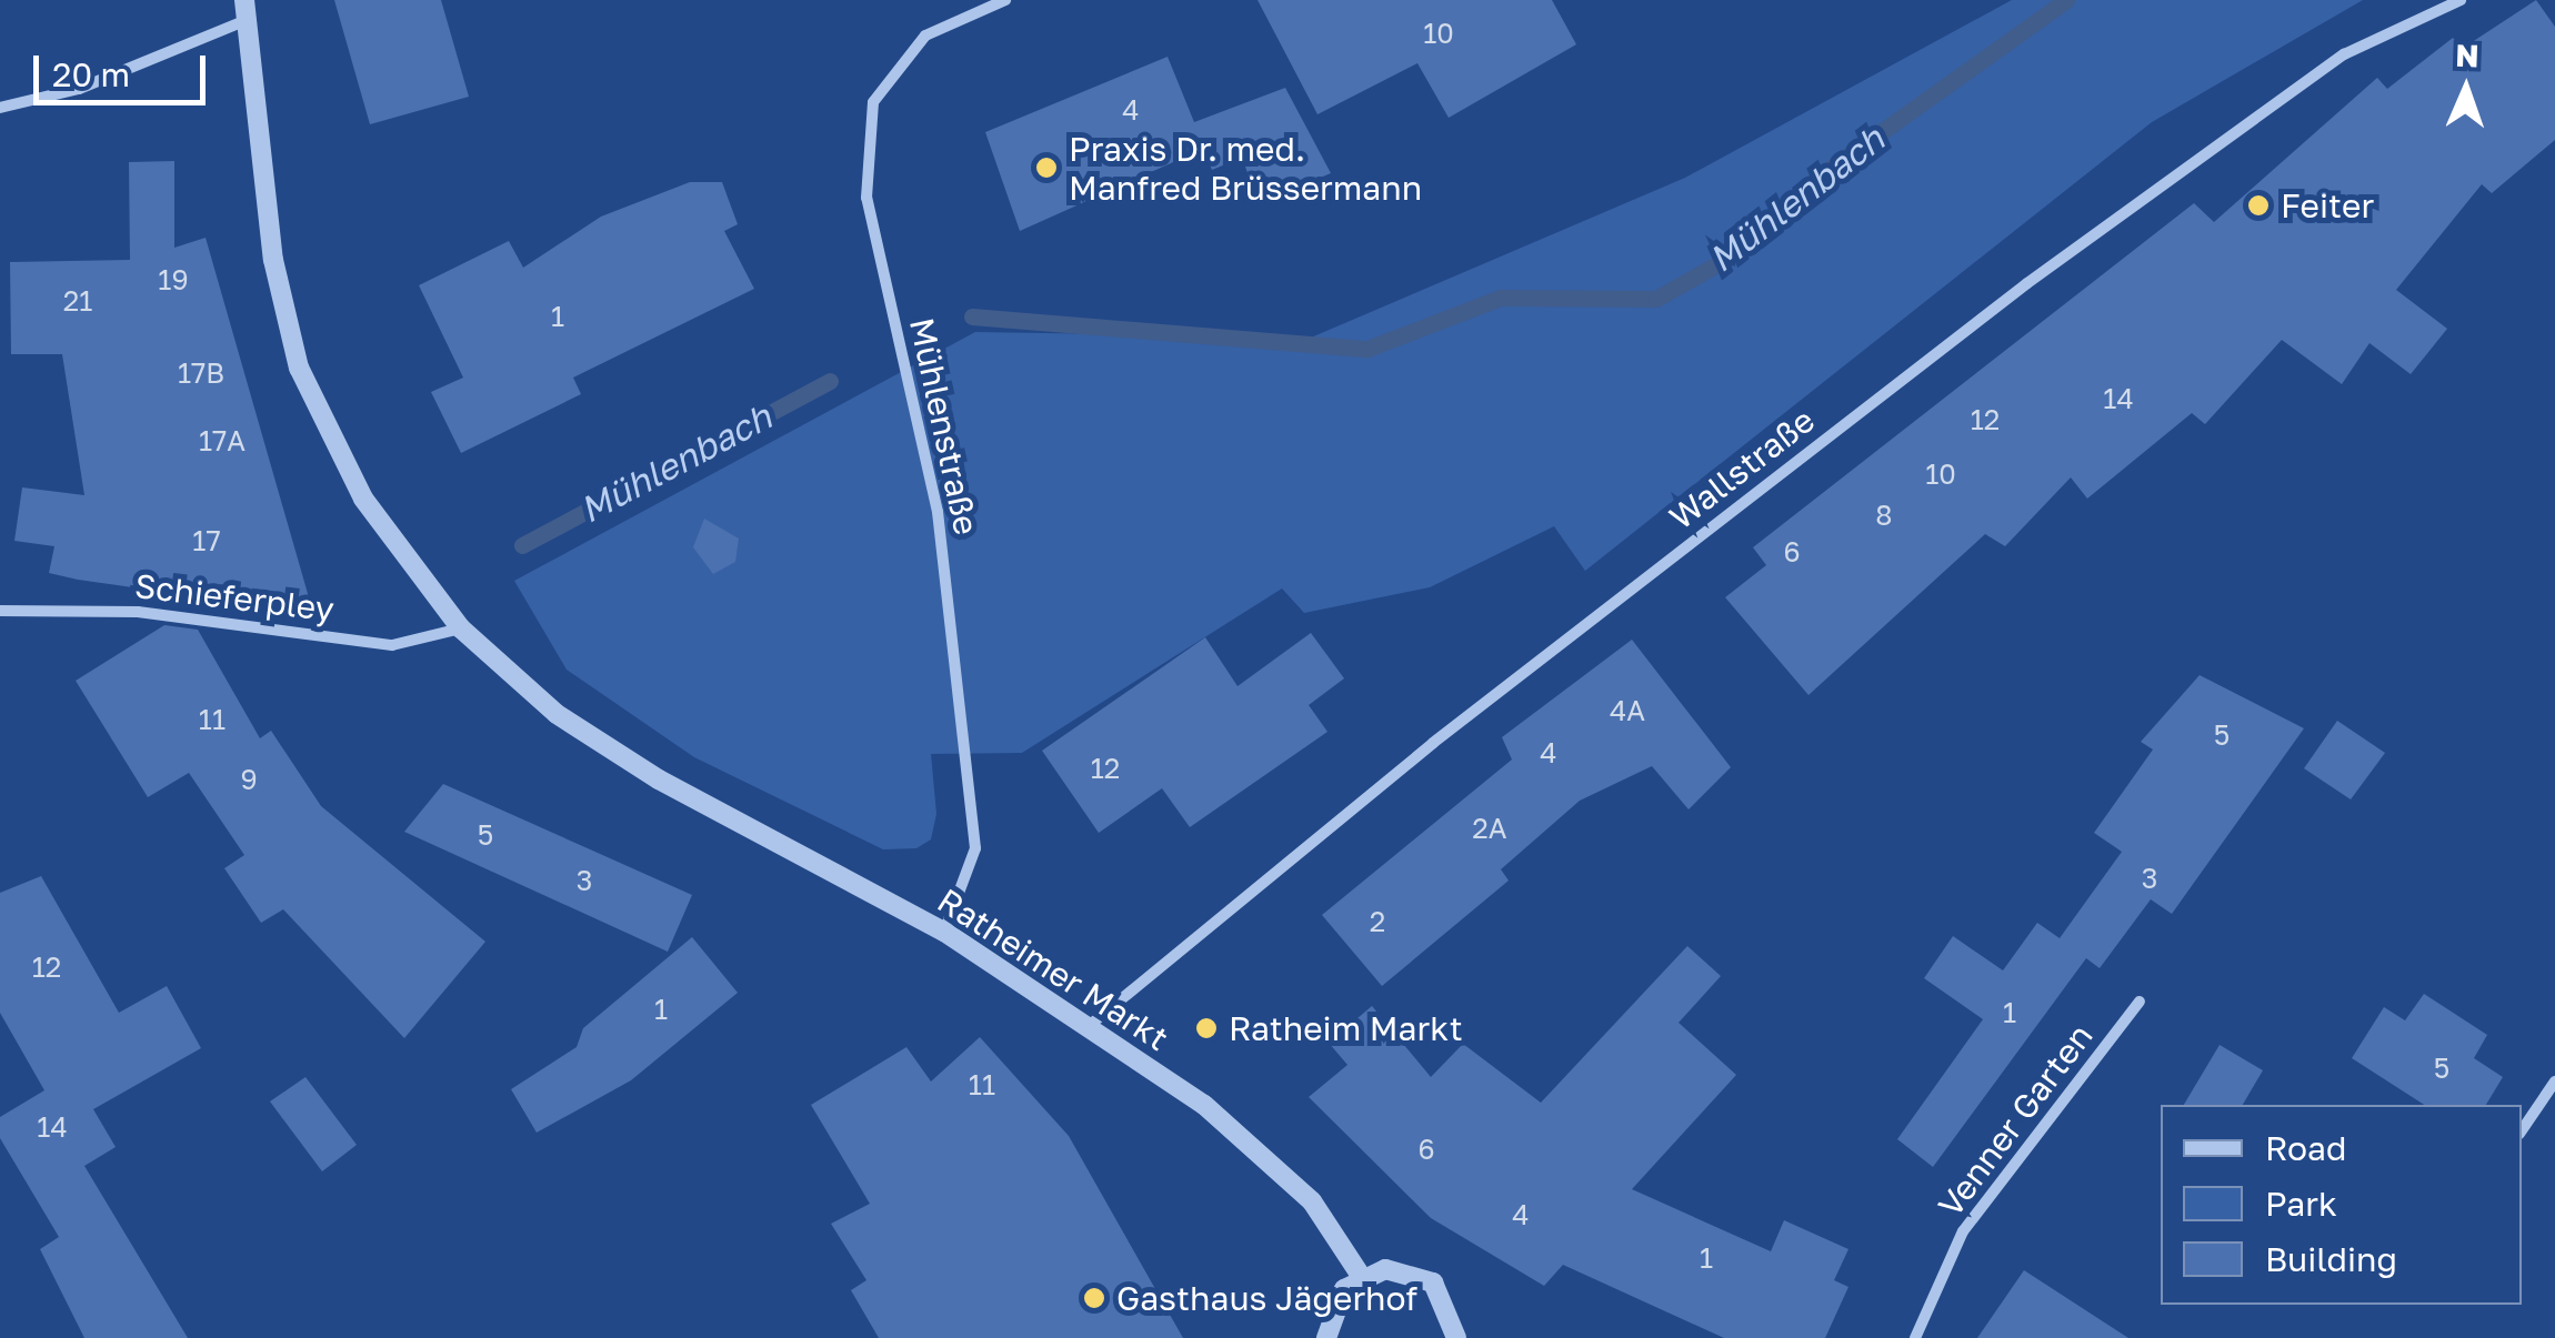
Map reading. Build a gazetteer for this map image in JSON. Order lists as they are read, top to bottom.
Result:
{
  "streets": {
    "street": [
      "Mühlenstraße",
      "Wallstraße",
      "Schieferpley",
      "Ratheimer Markt",
      "Venner Garten"
    ]
  },
  "crossings": [
    ["Mühlenstraße", "Ratheimer Markt"],
    ["Wallstraße", "Ratheimer Markt"],
    ["Schieferpley", "Ratheimer Markt"]
  ],
  "water": ["Mühlenbach"],
  "places": [
    "Praxis Dr. med. Manfred Brüssermann",
    "Feiter",
    "Ratheim Markt",
    "Gasthaus Jägerhof"
  ],
  "house_numbers": [
    "10",
    "4",
    "19",
    "21",
    "1",
    "17B",
    "14",
    "12",
    "17A",
    "10",
    "8",
    "17",
    "6",
    "4A",
    "11",
    "5",
    "4",
    "12",
    "9",
    "2A",
    "5",
    "3",
    "3",
    "2",
    "12",
    "1",
    "1",
    "5",
    "11",
    "14",
    "6",
    "4",
    "1"
  ],
  "legend": ["Road", "Park", "Building"],
  "scale_bar": "20 m",
  "north": "top"
}
